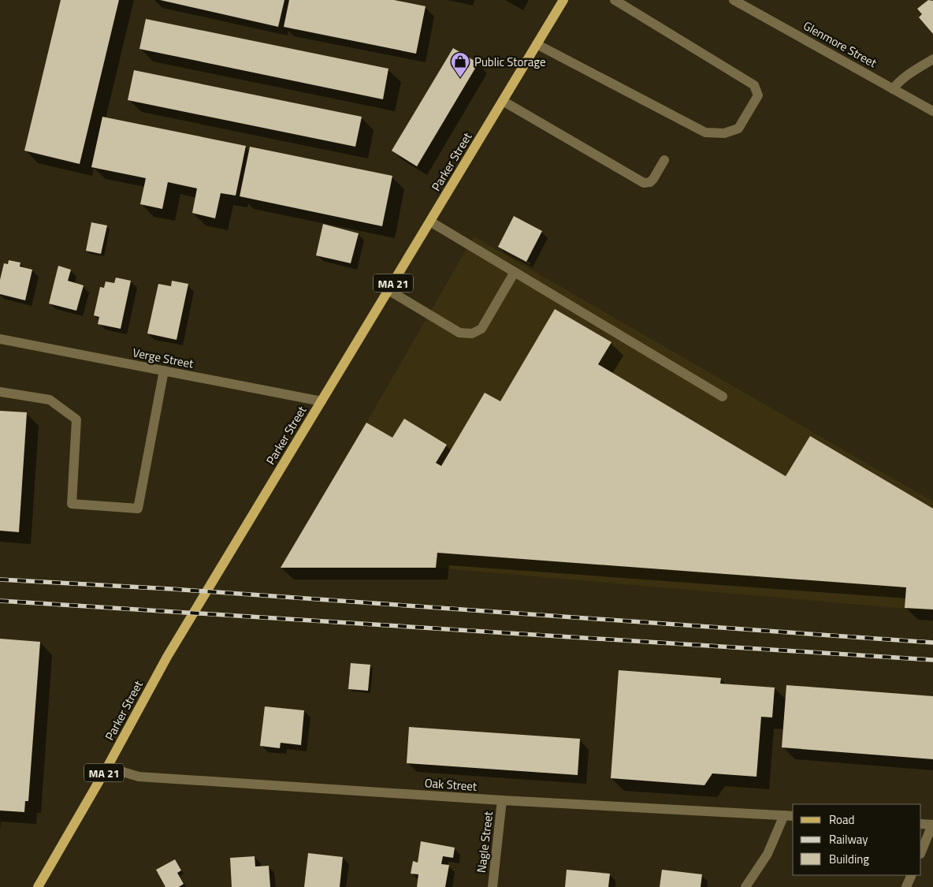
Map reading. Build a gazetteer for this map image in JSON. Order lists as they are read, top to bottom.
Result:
{
  "streets": {
    "main road": ["Parker Street", "MA 21"],
    "street": [
      "Glenmore Street",
      "Verge Street",
      "Oak Street",
      "Nagle Street"
    ]
  },
  "crossings": [
    ["Parker Street", "Verge Street"],
    ["Parker Street", "Oak Street"],
    ["Oak Street", "Nagle Street"]
  ],
  "places": {
    "shop": ["Public Storage"]
  },
  "legend": ["Road", "Railway", "Building"]
}
